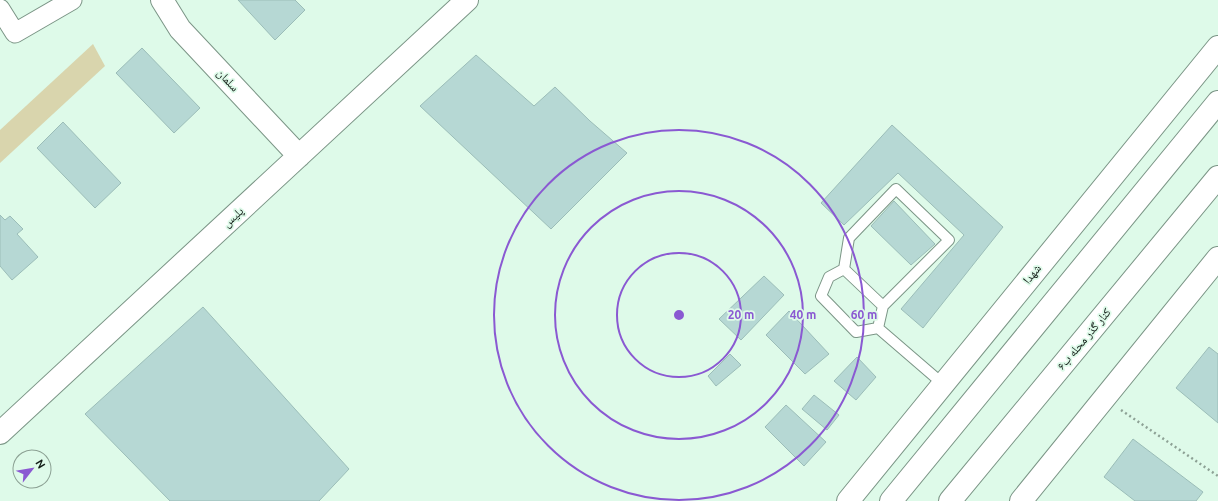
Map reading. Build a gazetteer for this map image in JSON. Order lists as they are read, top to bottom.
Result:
{
  "streets": {
    "street": [
      "سلمان",
      "پلیس",
      "شهدا",
      "کنار گذر محله ب۶"
    ]
  },
  "crossings": [
    ["سلمان", "پلیس"]
  ],
  "north": "top right",
  "rings": ["20 m", "40 m", "60 m"]
}
